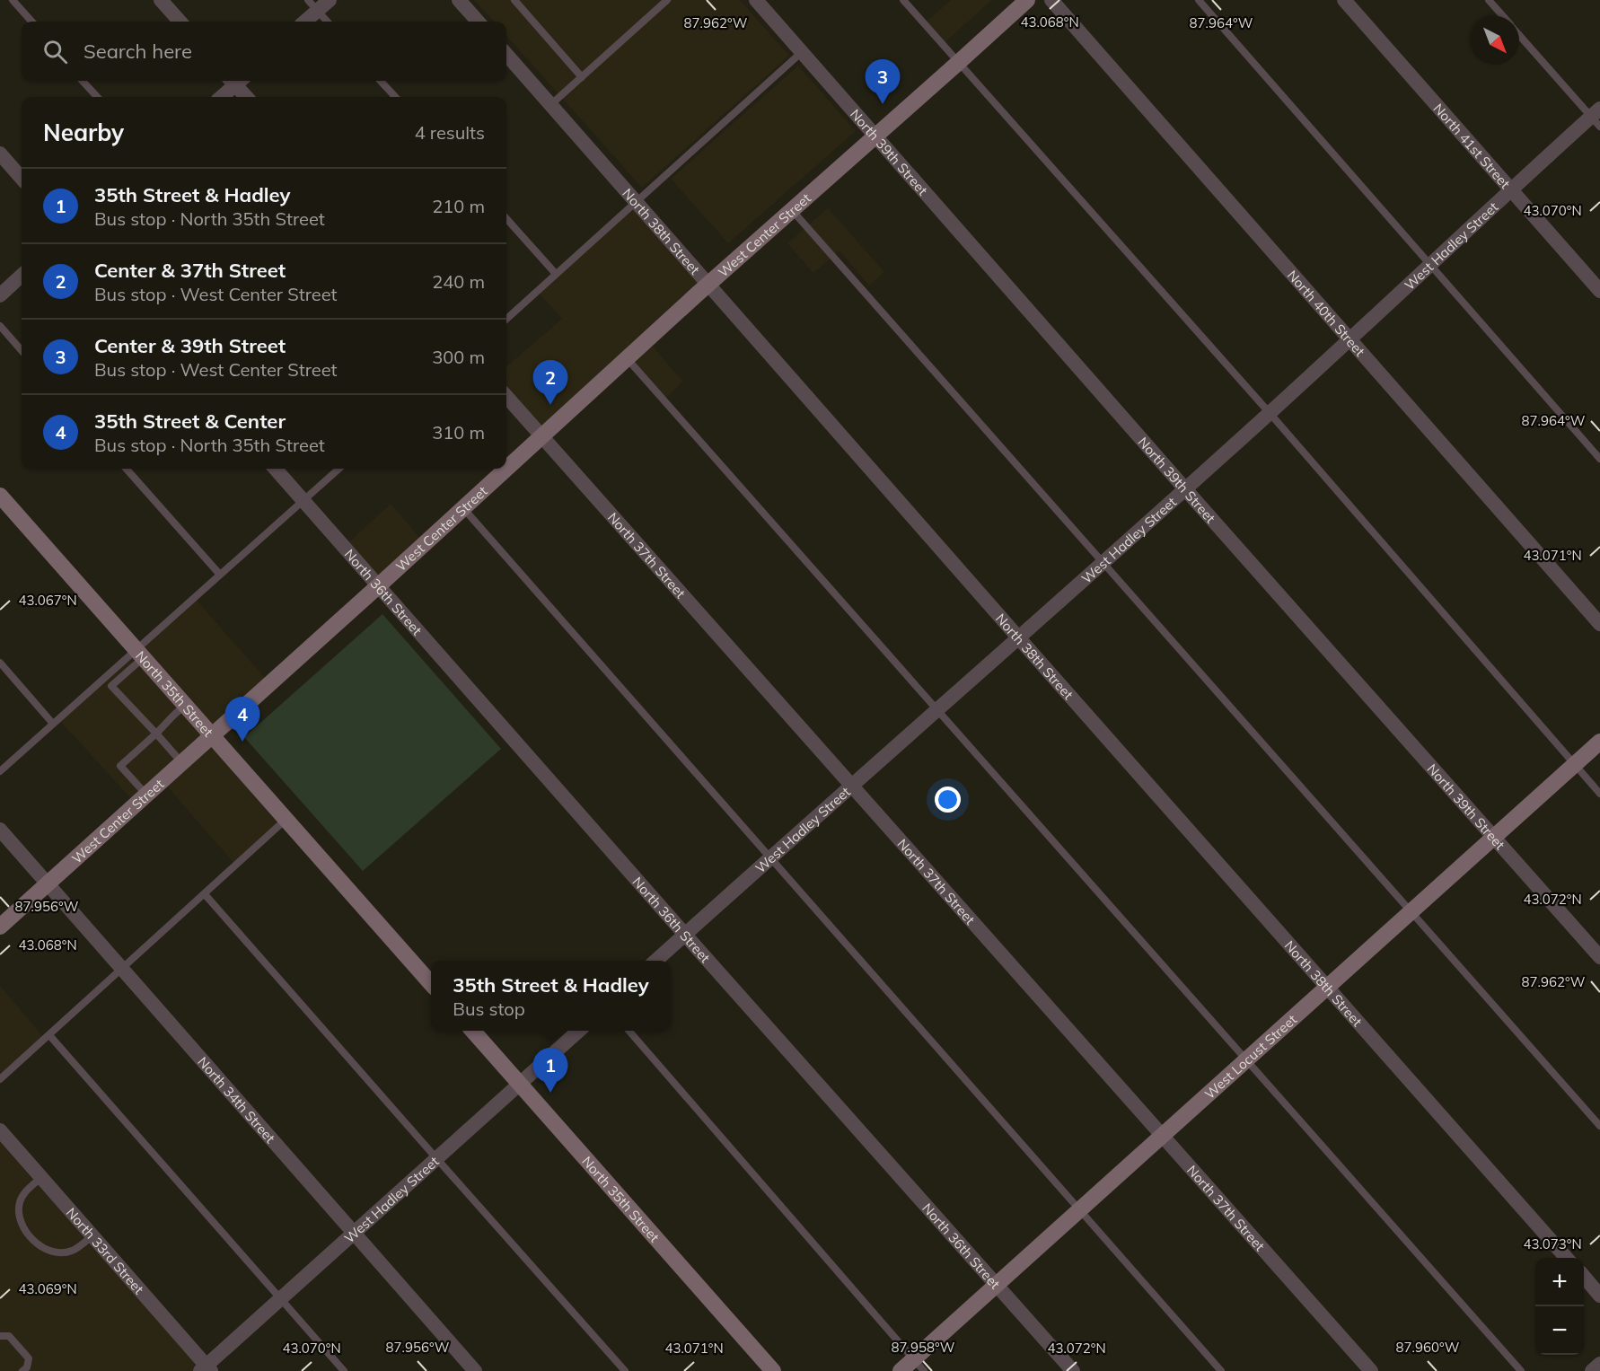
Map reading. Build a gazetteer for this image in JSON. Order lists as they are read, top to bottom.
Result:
{
  "streets": {
    "street": [
      "North 41st Street",
      "North 39th Street",
      "North 38th Street",
      "West Center Street",
      "West Hadley Street",
      "North 40th Street",
      "North 37th Street",
      "North 36th Street",
      "North 35th Street",
      "West Locust Street",
      "North 34th Street",
      "North 33rd Street"
    ]
  },
  "crossings": [
    ["North 41st Street", "West Hadley Street"],
    ["North 39th Street", "West Center Street"],
    ["North 39th Street", "West Hadley Street"],
    ["North 39th Street", "West Locust Street"],
    ["North 38th Street", "West Center Street"],
    ["North 38th Street", "West Hadley Street"],
    ["North 38th Street", "West Locust Street"],
    ["West Center Street", "North 37th Street"],
    ["West Center Street", "North 36th Street"],
    ["West Center Street", "North 35th Street"],
    ["West Center Street", "North 34th Street"],
    ["West Hadley Street", "North 40th Street"],
    ["West Hadley Street", "North 37th Street"],
    ["West Hadley Street", "North 36th Street"],
    ["West Hadley Street", "North 35th Street"],
    ["West Hadley Street", "North 34th Street"],
    ["West Hadley Street", "North 33rd Street"],
    ["North 37th Street", "West Locust Street"],
    ["North 36th Street", "West Locust Street"]
  ],
  "north": "bottom right",
  "page": {
    "search": "Search here",
    "pins": [
      "3",
      "2",
      "4",
      "1"
    ],
    "heading": ["Nearby", "4 results"],
    "list": [
      {
        "mark": "1",
        "name": "35th Street & Hadley",
        "note": "Bus stop · North 35th Street",
        "value": "210 m"
      },
      {
        "mark": "2",
        "name": "Center & 37th Street",
        "note": "Bus stop · West Center Street",
        "value": "240 m"
      },
      {
        "mark": "3",
        "name": "Center & 39th Street",
        "note": "Bus stop · West Center Street",
        "value": "300 m"
      },
      {
        "mark": "4",
        "name": "35th Street & Center",
        "note": "Bus stop · North 35th Street",
        "value": "310 m"
      }
    ],
    "popup": ["35th Street & Hadley", "Bus stop"],
    "map_buttons": ["+", "−"]
  },
  "coordinates": [
    "43.068°N",
    "87.962°W",
    "87.964°W",
    "43.070°N",
    "43.071°N",
    "43.067°N",
    "43.072°N",
    "87.956°W",
    "43.073°N",
    "43.069°N",
    "87.958°W",
    "87.960°W"
  ]
}
